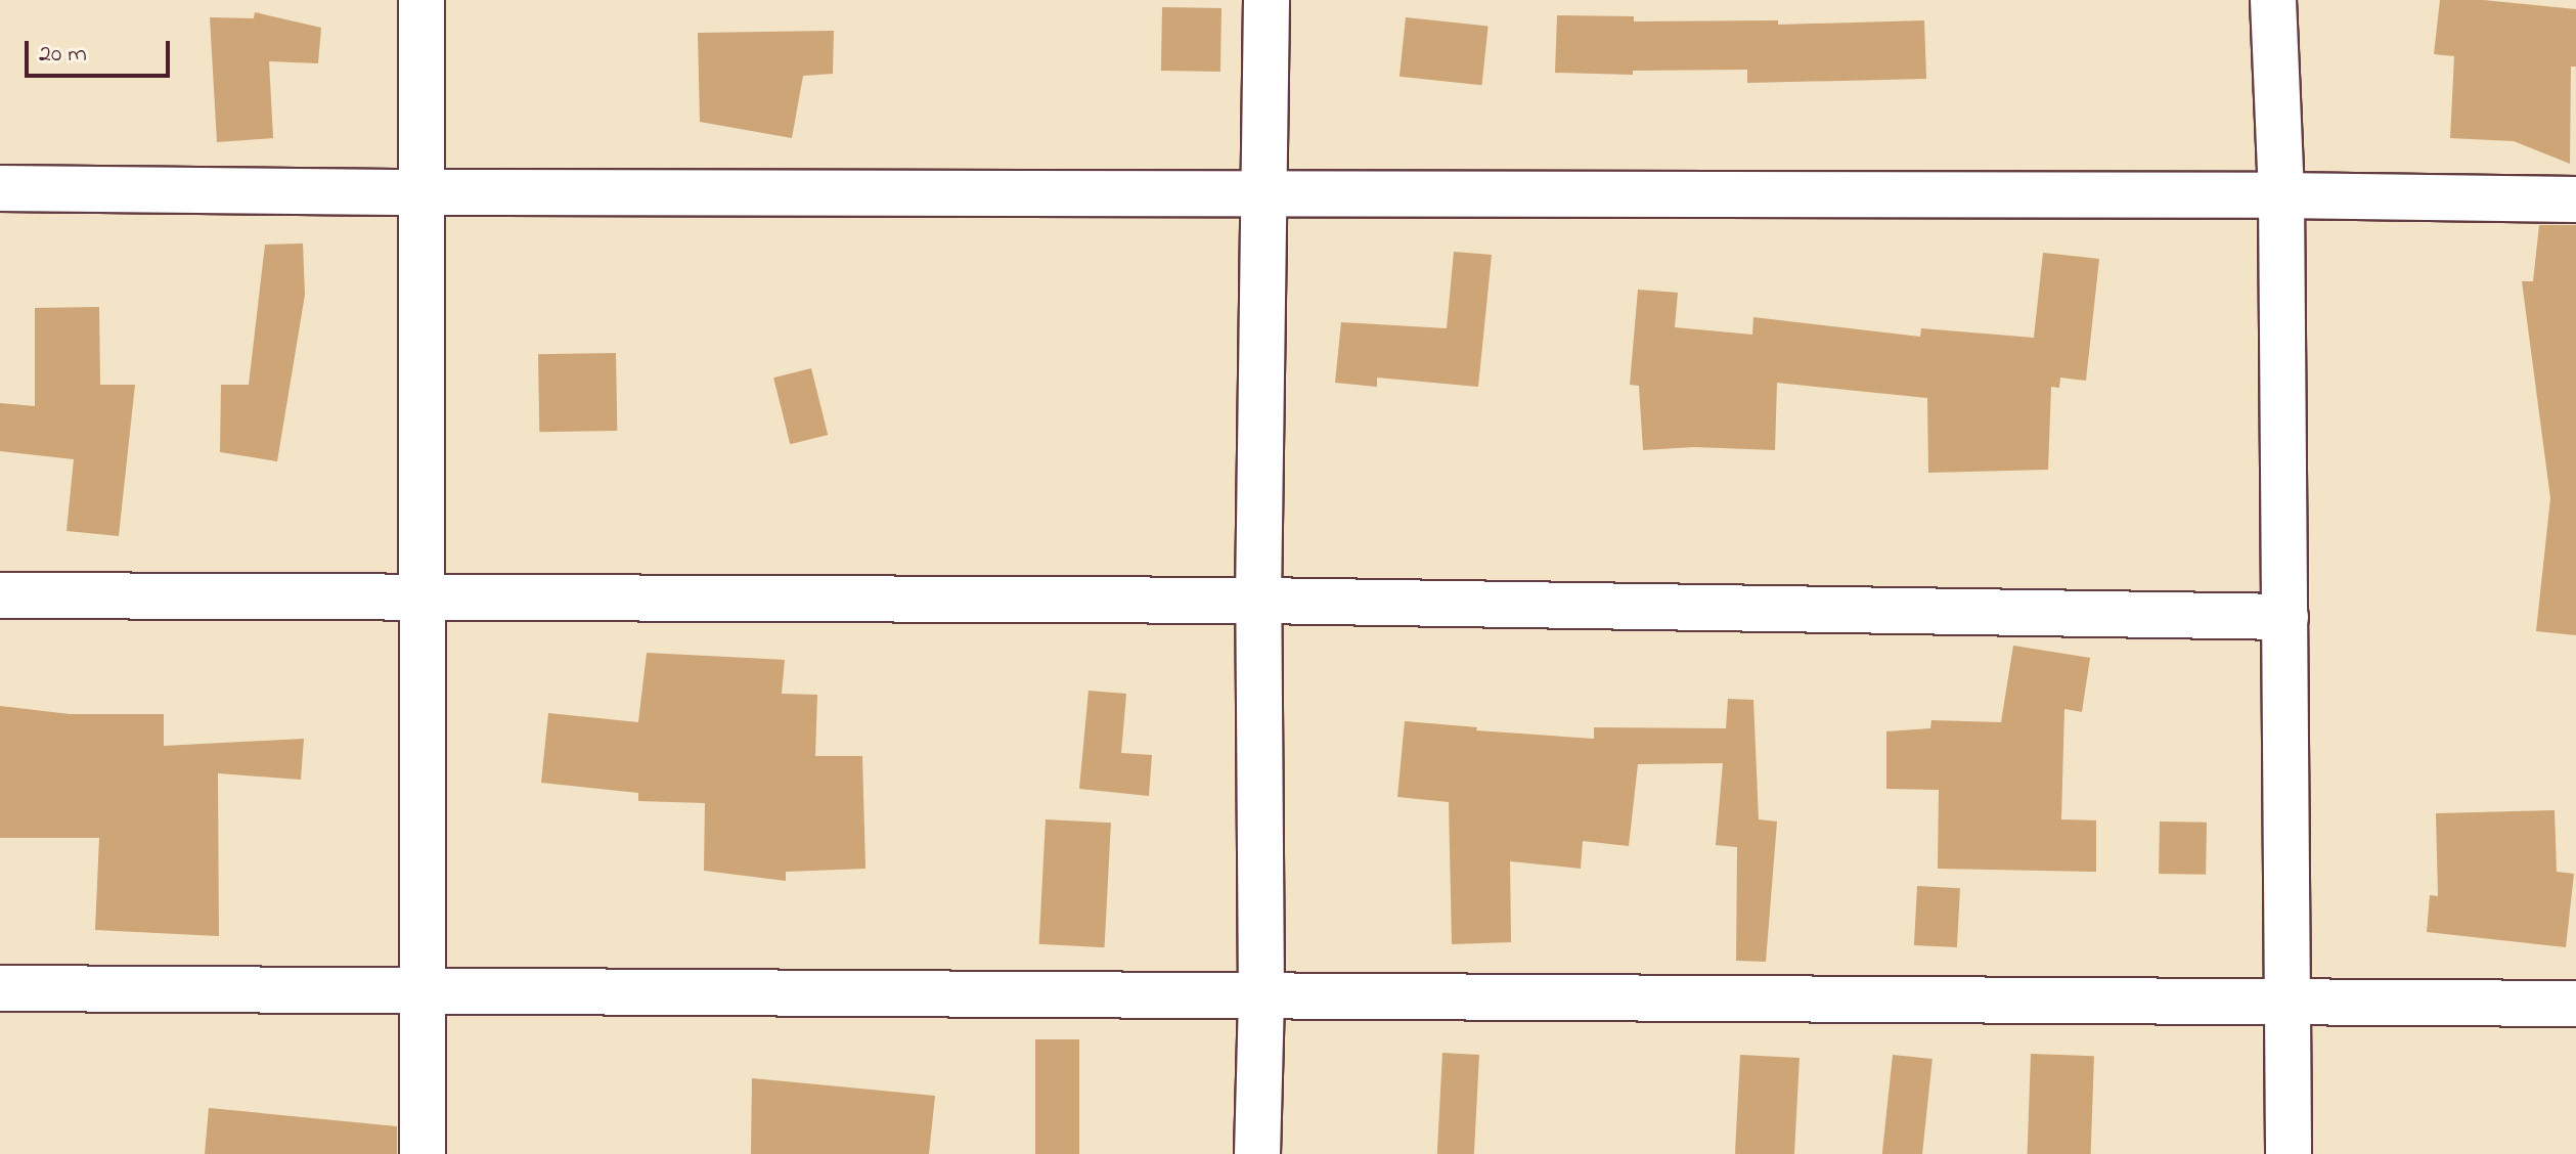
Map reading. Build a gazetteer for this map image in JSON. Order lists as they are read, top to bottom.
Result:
{
  "scale_bar": "20 m"
}
